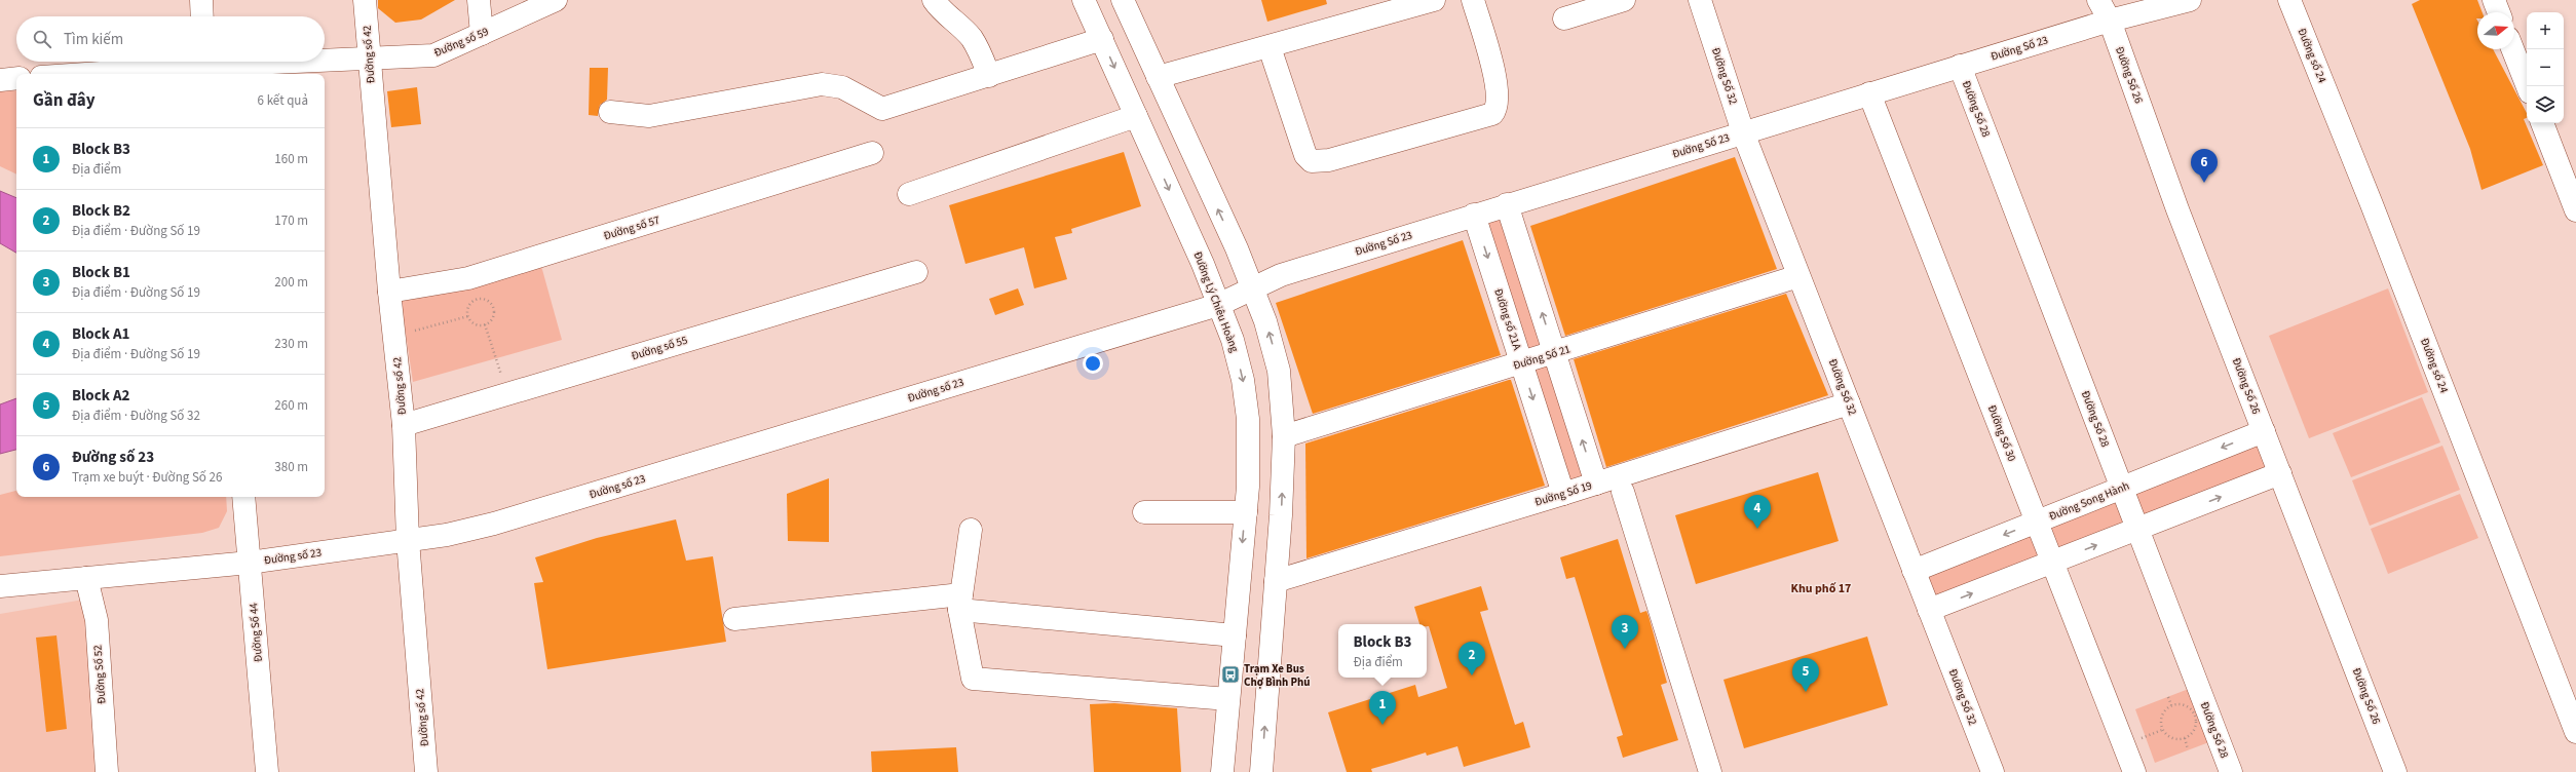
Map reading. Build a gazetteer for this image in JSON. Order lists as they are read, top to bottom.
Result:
{
  "streets": {
    "street": [
      "Đường số 59",
      "Đường Số 23",
      "Đường số 42",
      "Đường số 24",
      "Đường Số 26",
      "Đường Số 32",
      "Đường Số 28",
      "Đường số 57",
      "Đường Lý Chiêu Hoàng",
      "Đường số 21A",
      "Đường số 55",
      "Đường Số 21",
      "Đường số 23",
      "Đường Số 30",
      "Đường Số 19",
      "Đường Song Hành",
      "Đường Số 44",
      "Đường Số 52"
    ]
  },
  "crossings": [
    ["Đường số 59", "Đường số 42"],
    ["Đường Số 23", "Đường Số 26"],
    ["Đường Số 23", "Đường Số 32"],
    ["Đường Số 23", "Đường Số 28"],
    ["Đường Số 23", "Đường Lý Chiêu Hoàng"],
    ["Đường Số 23", "Đường số 21A"],
    ["Đường Số 23", "Đường số 23"],
    ["Đường Số 23", "Đường Số 30"],
    ["Đường số 42", "Đường số 57"],
    ["Đường số 42", "Đường số 55"],
    ["Đường số 42", "Đường số 23"],
    ["Đường Số 26", "Đường Song Hành"],
    ["Đường Số 32", "Đường Số 21"],
    ["Đường Số 32", "Đường Số 19"],
    ["Đường Số 32", "Đường Song Hành"],
    ["Đường Số 28", "Đường Song Hành"],
    ["Đường Lý Chiêu Hoàng", "Đường số 23"],
    ["Đường số 21A", "Đường Số 21"],
    ["Đường số 21A", "Đường Số 19"],
    ["Đường số 23", "Đường Số 44"],
    ["Đường số 23", "Đường Số 52"],
    ["Đường Số 30", "Đường Song Hành"]
  ],
  "districts": ["Khu phố 17"],
  "places": {
    "bus stop": ["Trạm Xe Bus Chợ Bình Phú"]
  },
  "north": "right",
  "page": {
    "map_buttons": ["+", "−"],
    "search": "Tìm kiếm",
    "heading": ["Gần đây", "6 kết quả"],
    "list": [
      {
        "mark": "1",
        "name": "Block B3",
        "note": "Địa điểm",
        "value": "160 m"
      },
      {
        "mark": "2",
        "name": "Block B2",
        "note": "Địa điểm · Đường Số 19",
        "value": "170 m"
      },
      {
        "mark": "3",
        "name": "Block B1",
        "note": "Địa điểm · Đường Số 19",
        "value": "200 m"
      },
      {
        "mark": "4",
        "name": "Block A1",
        "note": "Địa điểm · Đường Số 19",
        "value": "230 m"
      },
      {
        "mark": "5",
        "name": "Block A2",
        "note": "Địa điểm · Đường Số 32",
        "value": "260 m"
      },
      {
        "mark": "6",
        "name": "Đường số 23",
        "note": "Trạm xe buýt · Đường Số 26",
        "value": "380 m"
      }
    ],
    "pins": [
      "6",
      "4",
      "3",
      "2",
      "5",
      "1"
    ],
    "popup": ["Block B3", "Địa điểm"]
  }
}
